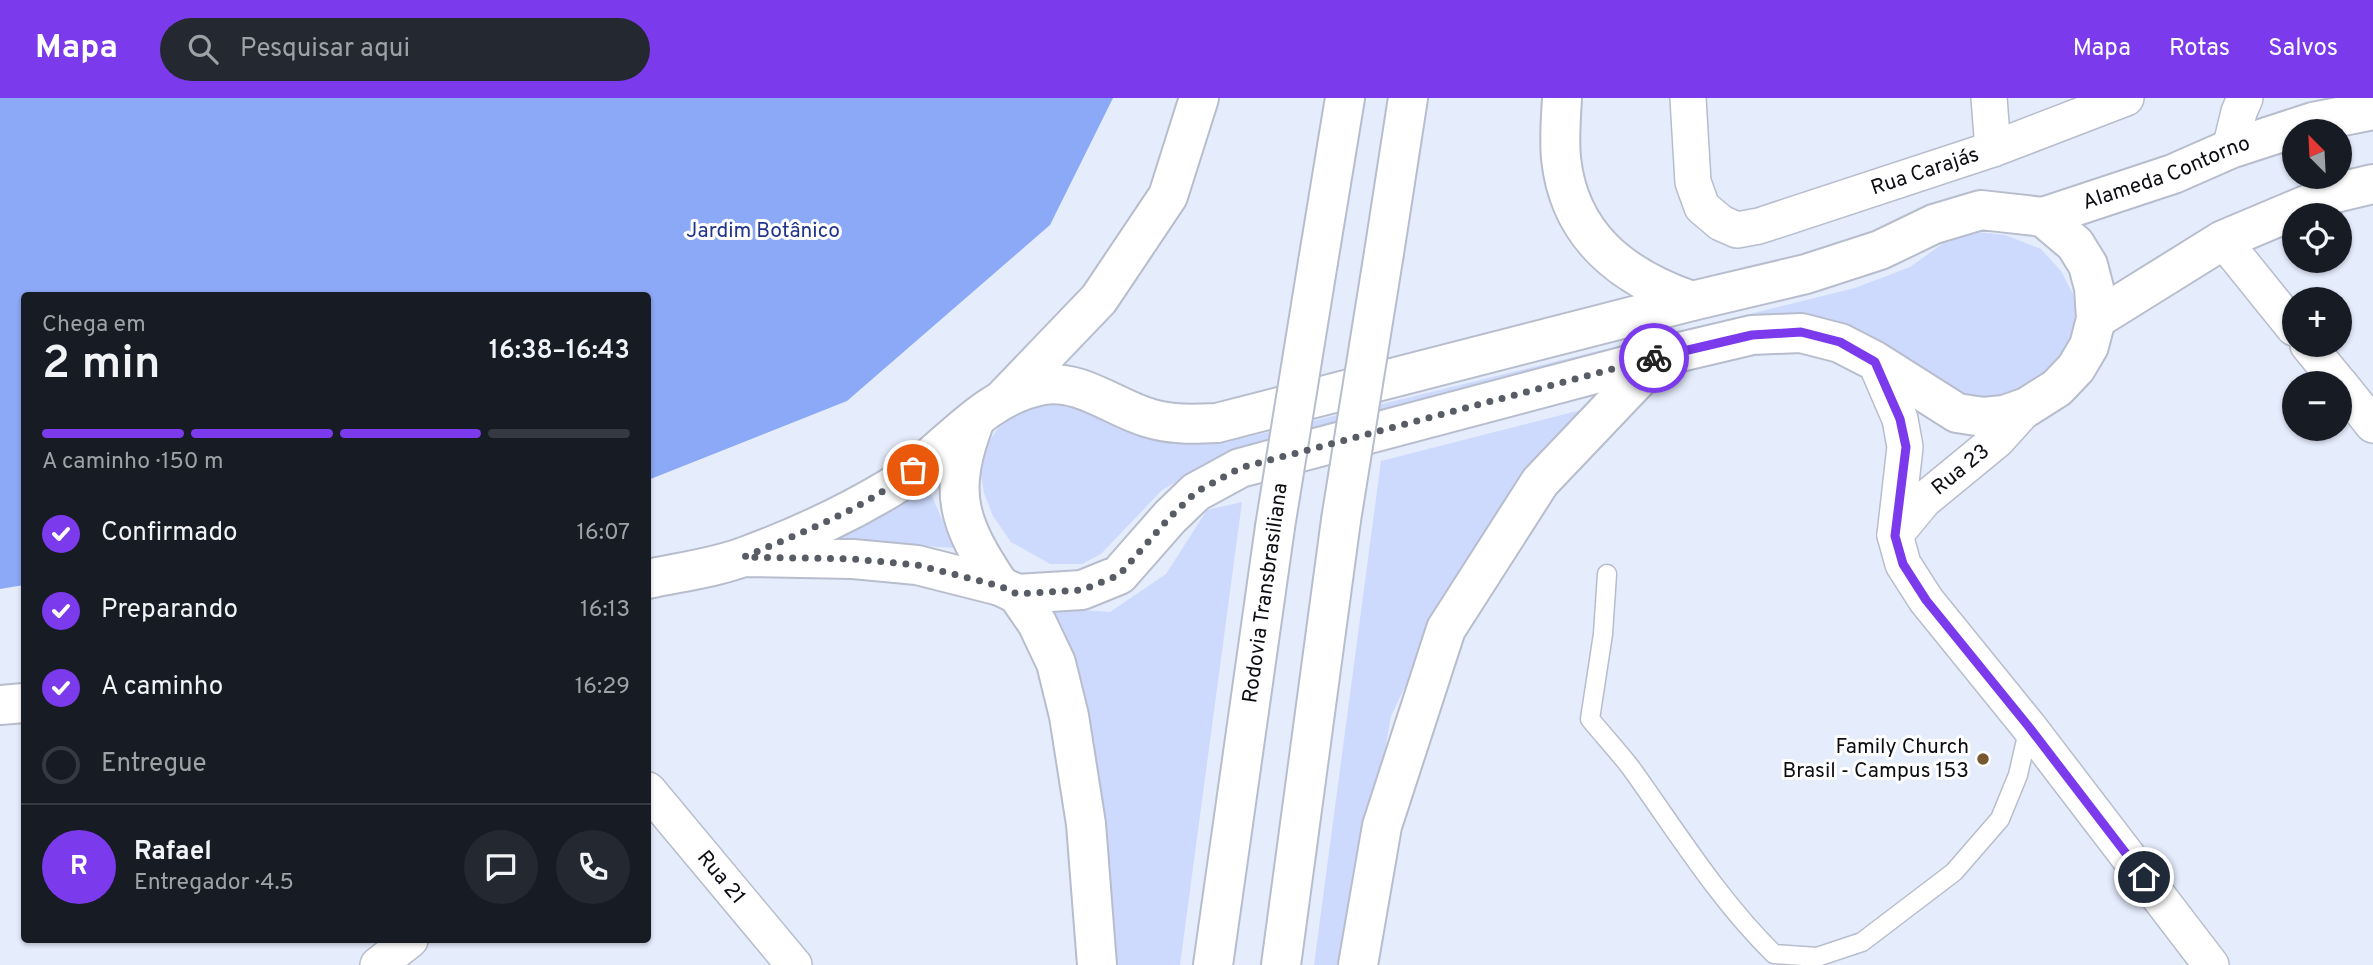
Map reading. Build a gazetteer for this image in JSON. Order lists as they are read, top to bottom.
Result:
{
  "streets": {
    "main road": ["Alameda Contorno", "Rodovia Transbrasiliana"],
    "street": ["Rua Carajás", "Rua 23", "Rua 21"]
  },
  "parks": ["Jardim Botânico"],
  "places": ["Family Church Brasil - Campus 153"],
  "north": "top left",
  "page": {
    "header": "Mapa",
    "search": "Pesquisar aqui",
    "nav": ["Mapa", "Rotas", "Salvos"],
    "map_buttons": ["+", "−"],
    "heading": ["2 min", "Chega em", "16:38–16:43"],
    "panel": ["Rafael", "Entregador · 4.5"],
    "bar": "A caminho · 150 m",
    "list": [
      ["Confirmado", "16:07"],
      ["Preparando", "16:13"],
      ["A caminho", "16:29"],
      "Entregue"
    ],
    "round": "R"
  }
}
